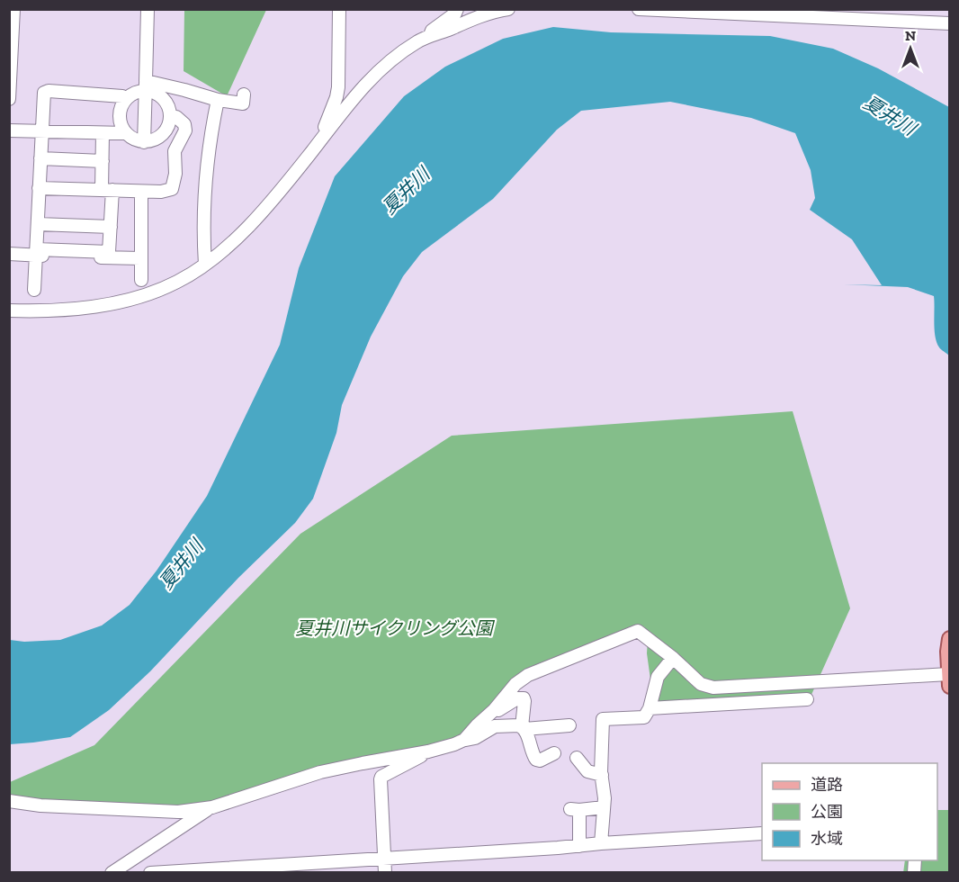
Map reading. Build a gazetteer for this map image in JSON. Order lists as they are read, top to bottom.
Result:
{
  "water": ["夏井川"],
  "parks": ["夏井川サイクリング公園"],
  "legend": ["道路", "公園", "水域"],
  "north": "top"
}
